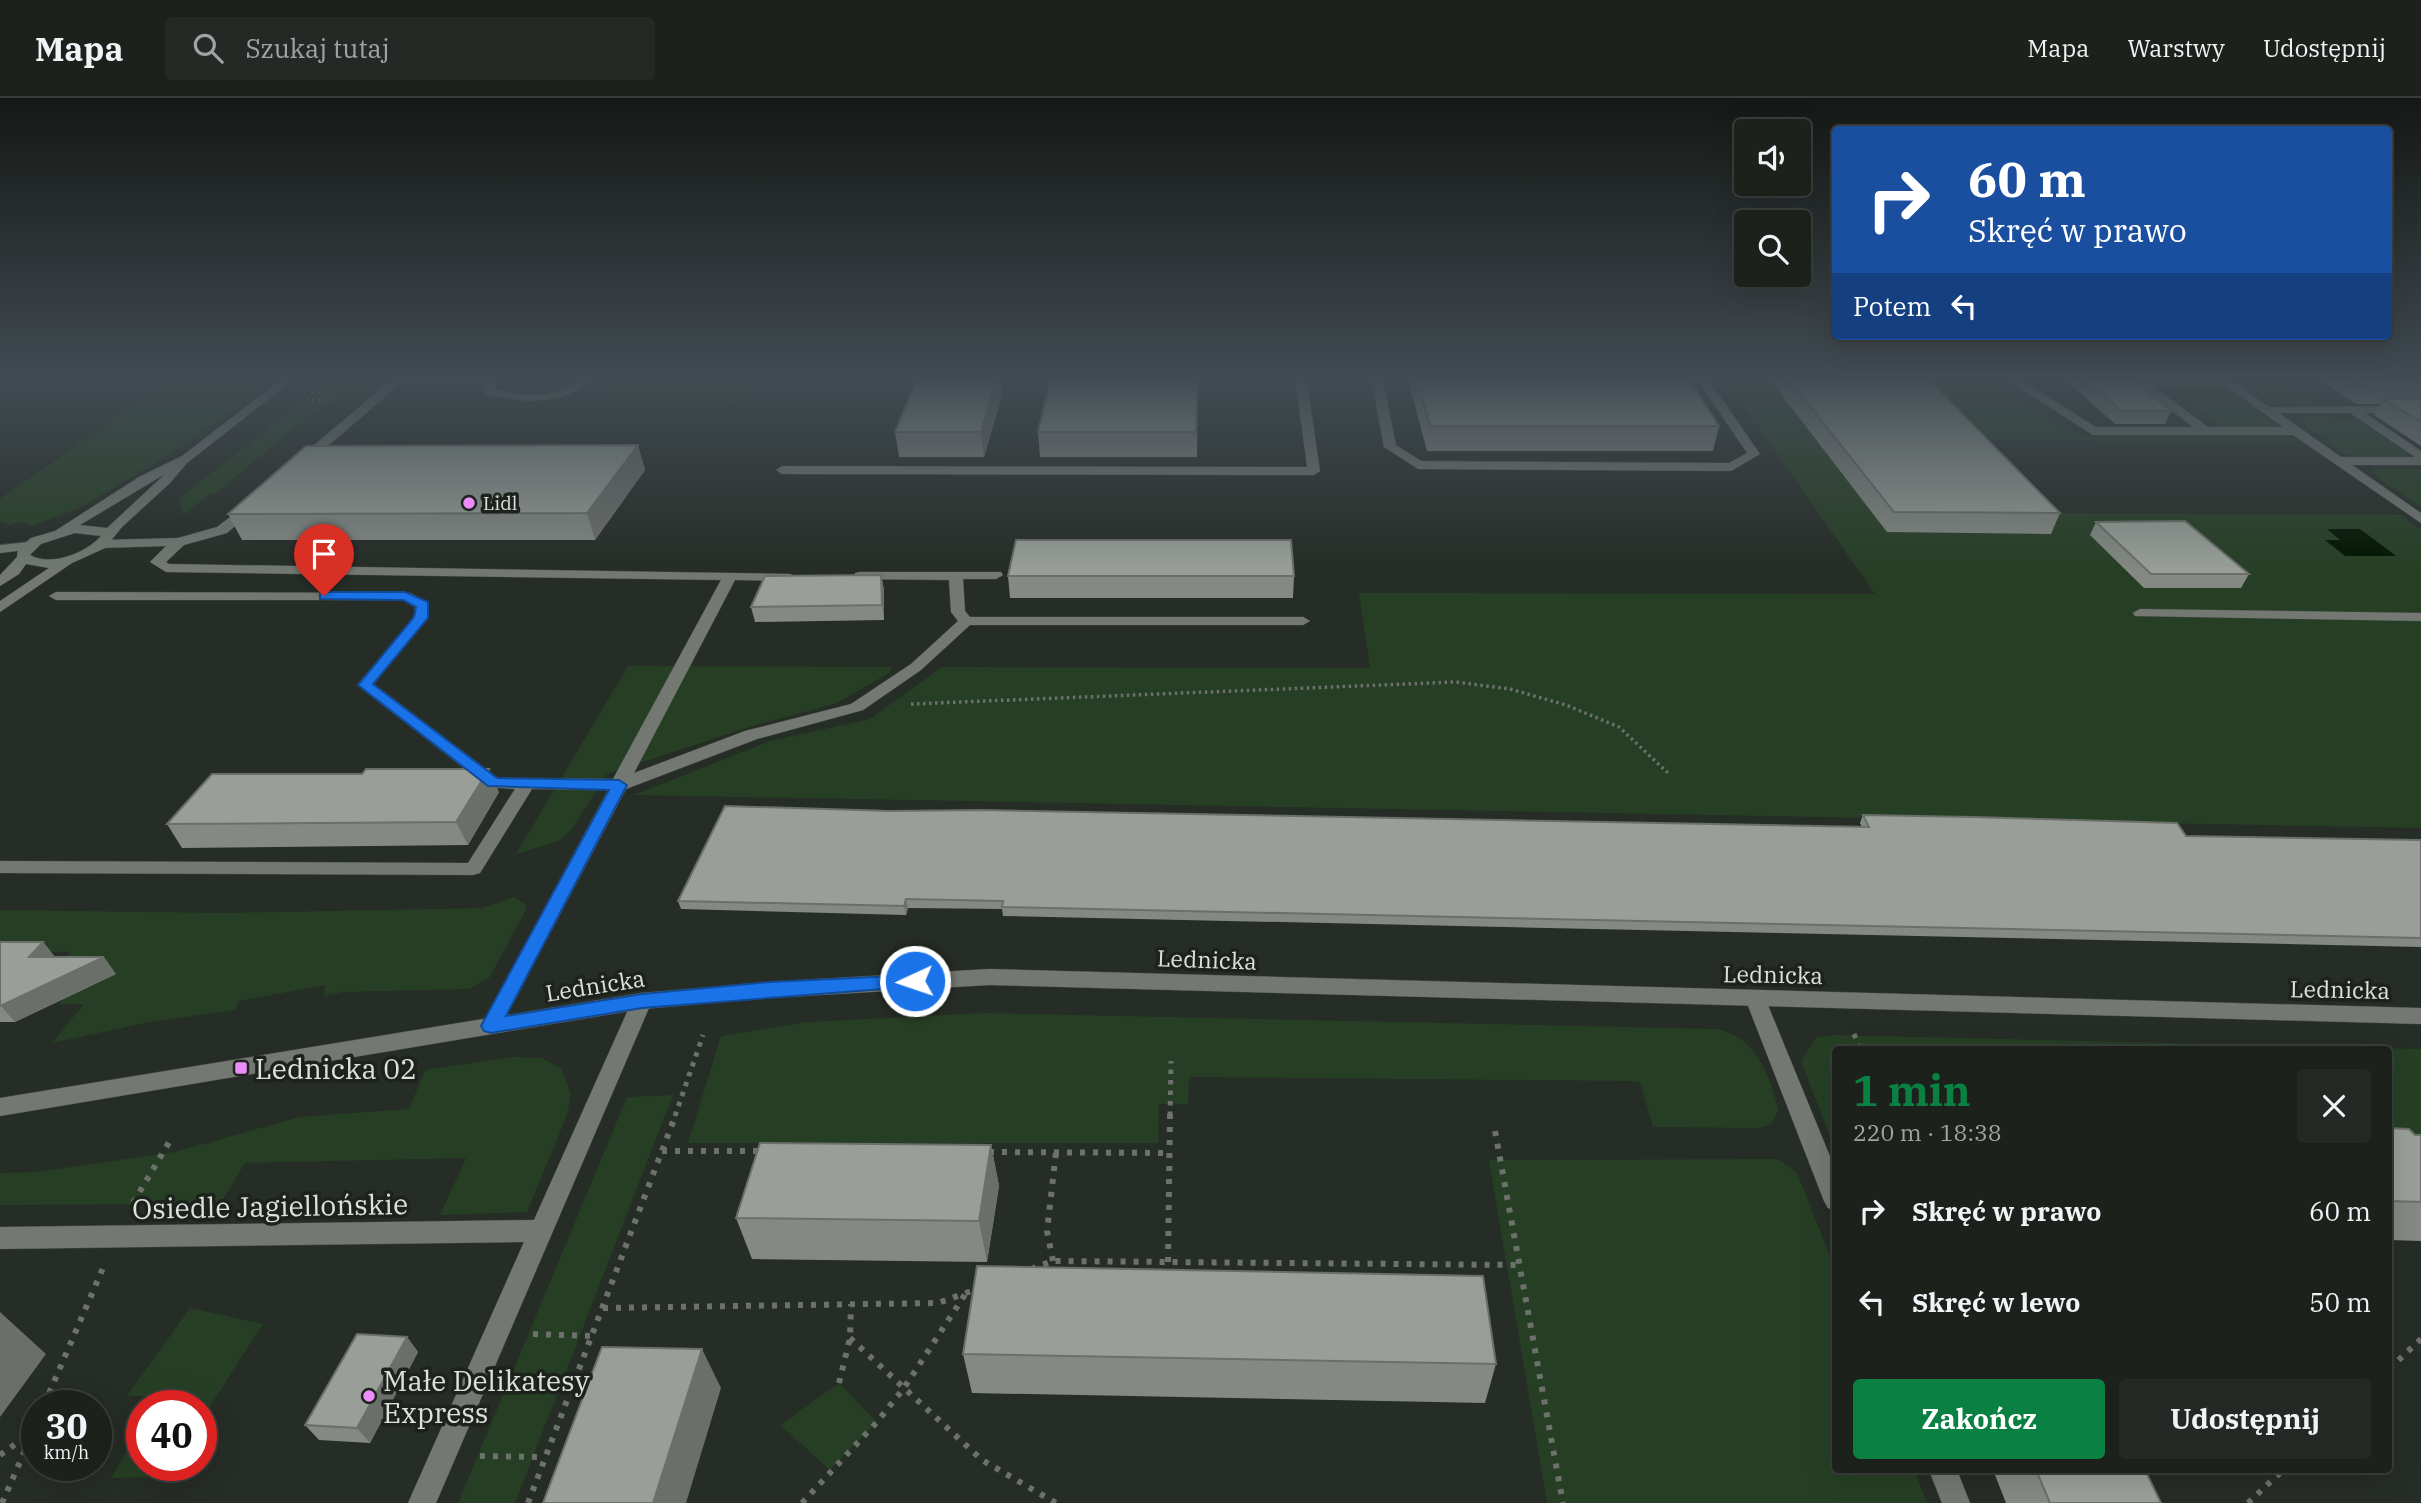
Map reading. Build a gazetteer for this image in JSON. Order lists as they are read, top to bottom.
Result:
{
  "streets": {
    "street": ["Lednicka", "Osiedle Jagiellońskie"]
  },
  "places": {
    "other": ["Lidl", "Małe Delikatesy Express"],
    "transit": ["Lednicka 02"]
  },
  "page": {
    "header": "Mapa",
    "search": "Szukaj tutaj",
    "nav": ["Mapa", "Warstwy", "Udostępnij"],
    "turn": ["60 m", "Skręć w prawo"],
    "then": "Potem",
    "heading": ["1 min", "220 m · 18:38"],
    "list": [
      {
        "name": "Skręć w prawo",
        "value": "60 m"
      },
      {
        "name": "Skręć w lewo",
        "value": "50 m"
      }
    ],
    "buttons": ["Zakończ", "Udostępnij"],
    "speed": "30 km/h",
    "limit": "40"
  }
}
